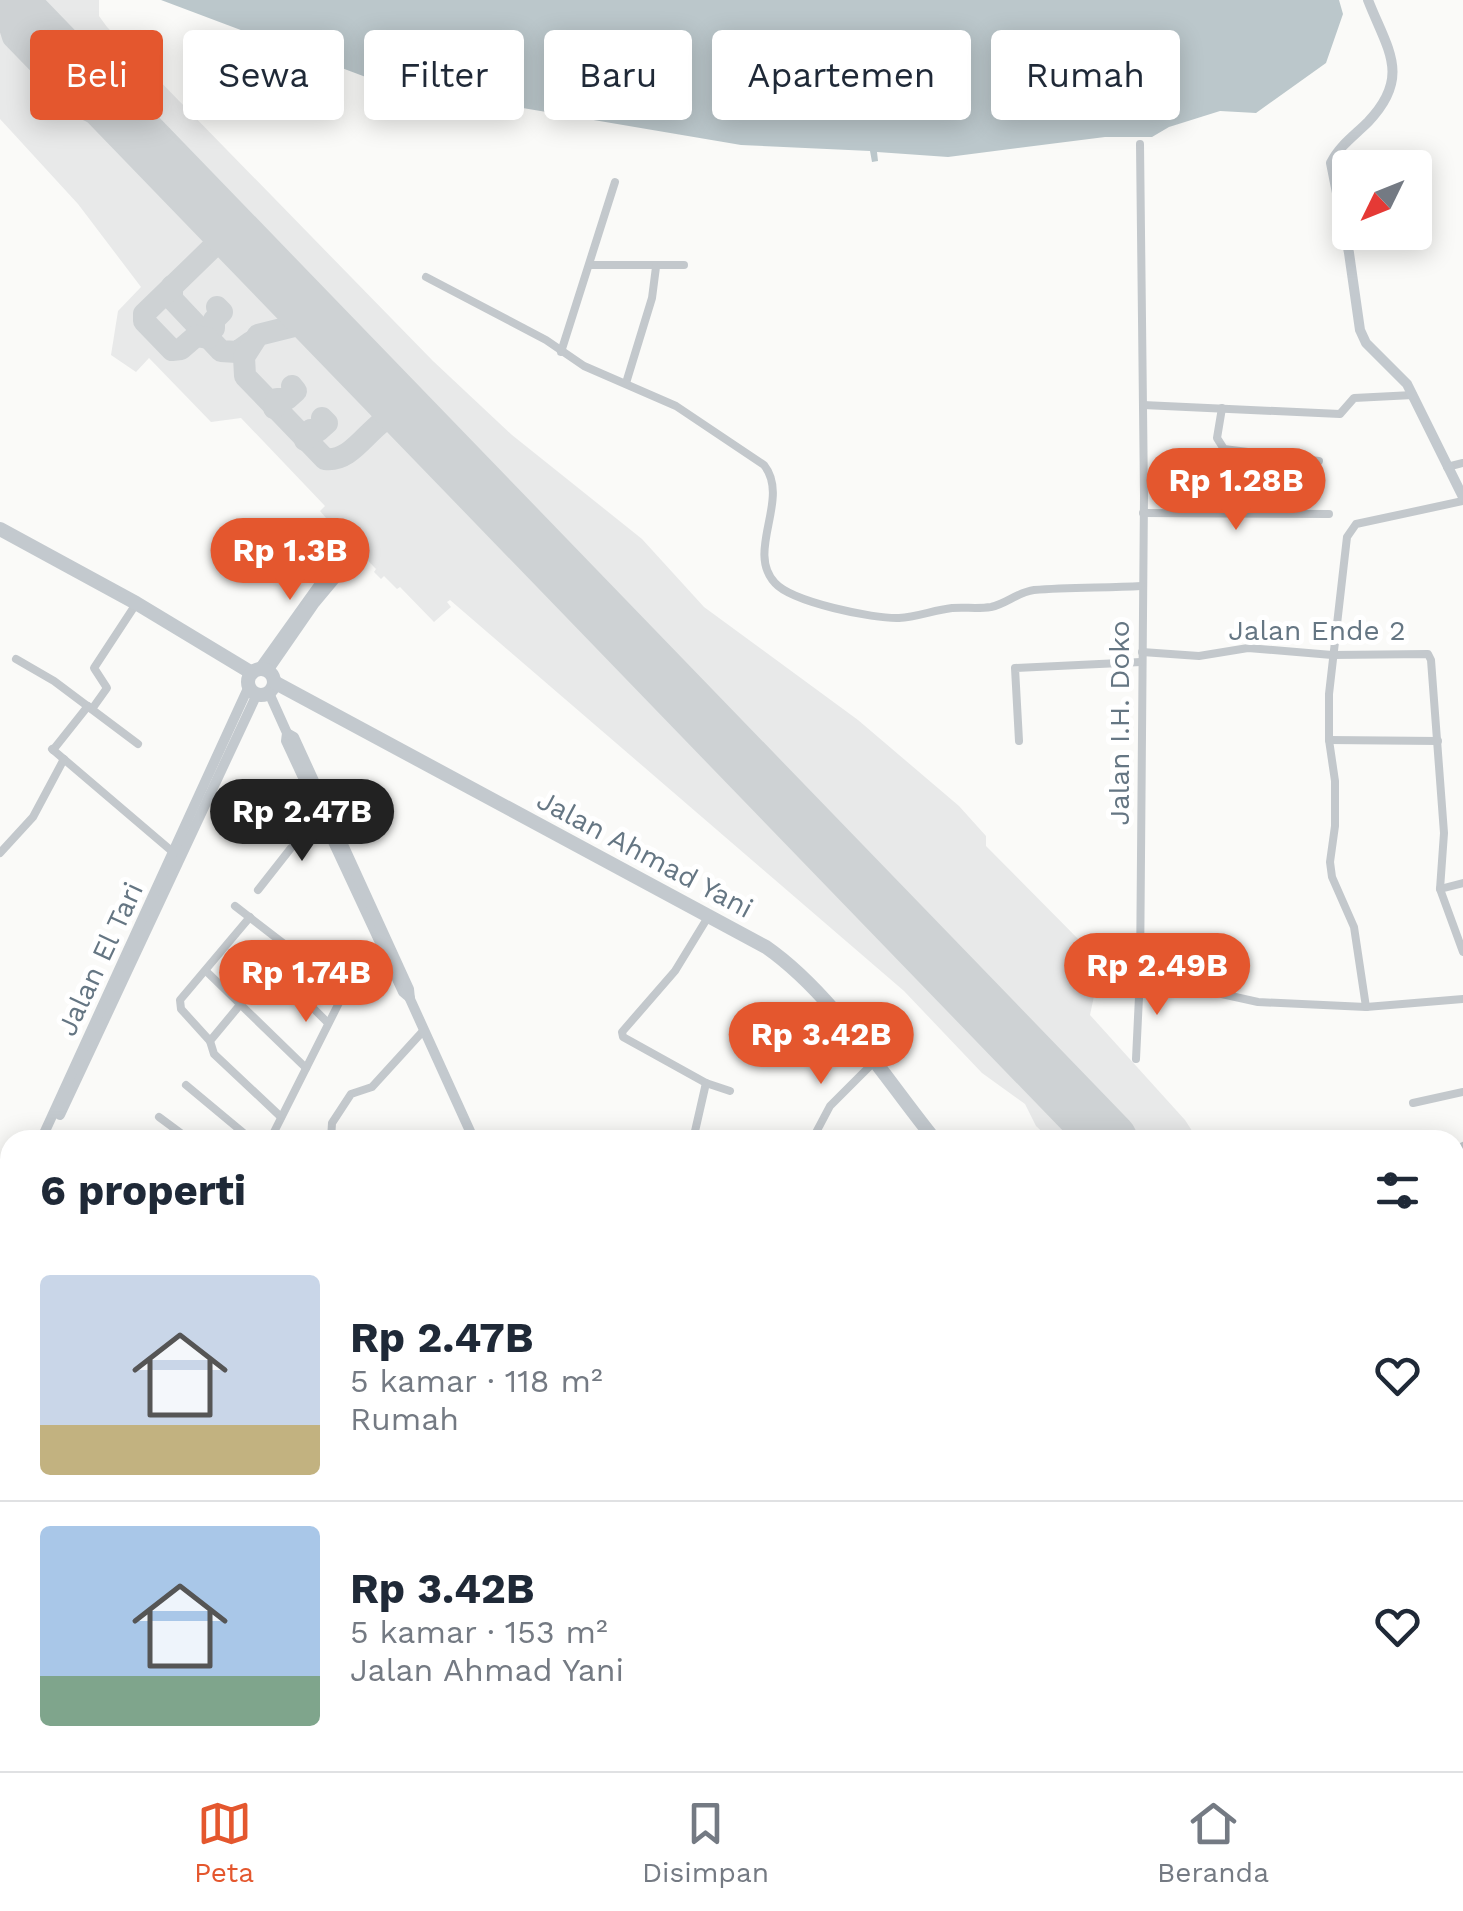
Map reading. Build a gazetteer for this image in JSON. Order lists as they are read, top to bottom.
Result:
{
  "streets": {
    "highway": ["Jalan Ahmad Yani"],
    "street": ["Jalan Ende 2", "Jalan I.H. Doko", "Jalan El Tari"]
  },
  "crossings": [
    ["Jalan Ende 2", "Jalan I.H. Doko"],
    ["Jalan Ahmad Yani", "Jalan El Tari"]
  ],
  "north": "bottom left",
  "page": {
    "chip": [
      "Beli",
      "Sewa",
      "Filter",
      "Baru",
      "Apartemen",
      "Rumah"
    ],
    "price": [
      "Rp 1.28B",
      "Rp 1.3B",
      "Rp 2.47B",
      "Rp 2.49B",
      "Rp 1.74B",
      "Rp 3.42B"
    ],
    "heading": "6 properti",
    "list": [
      {
        "name": "Rp 2.47B",
        "note": "5 kamar · 118 m² · Rumah"
      },
      {
        "name": "Rp 3.42B",
        "note": "5 kamar · 153 m² · Jalan Ahmad Yani"
      }
    ],
    "tabs": ["Peta", "Disimpan", "Beranda"]
  }
}
